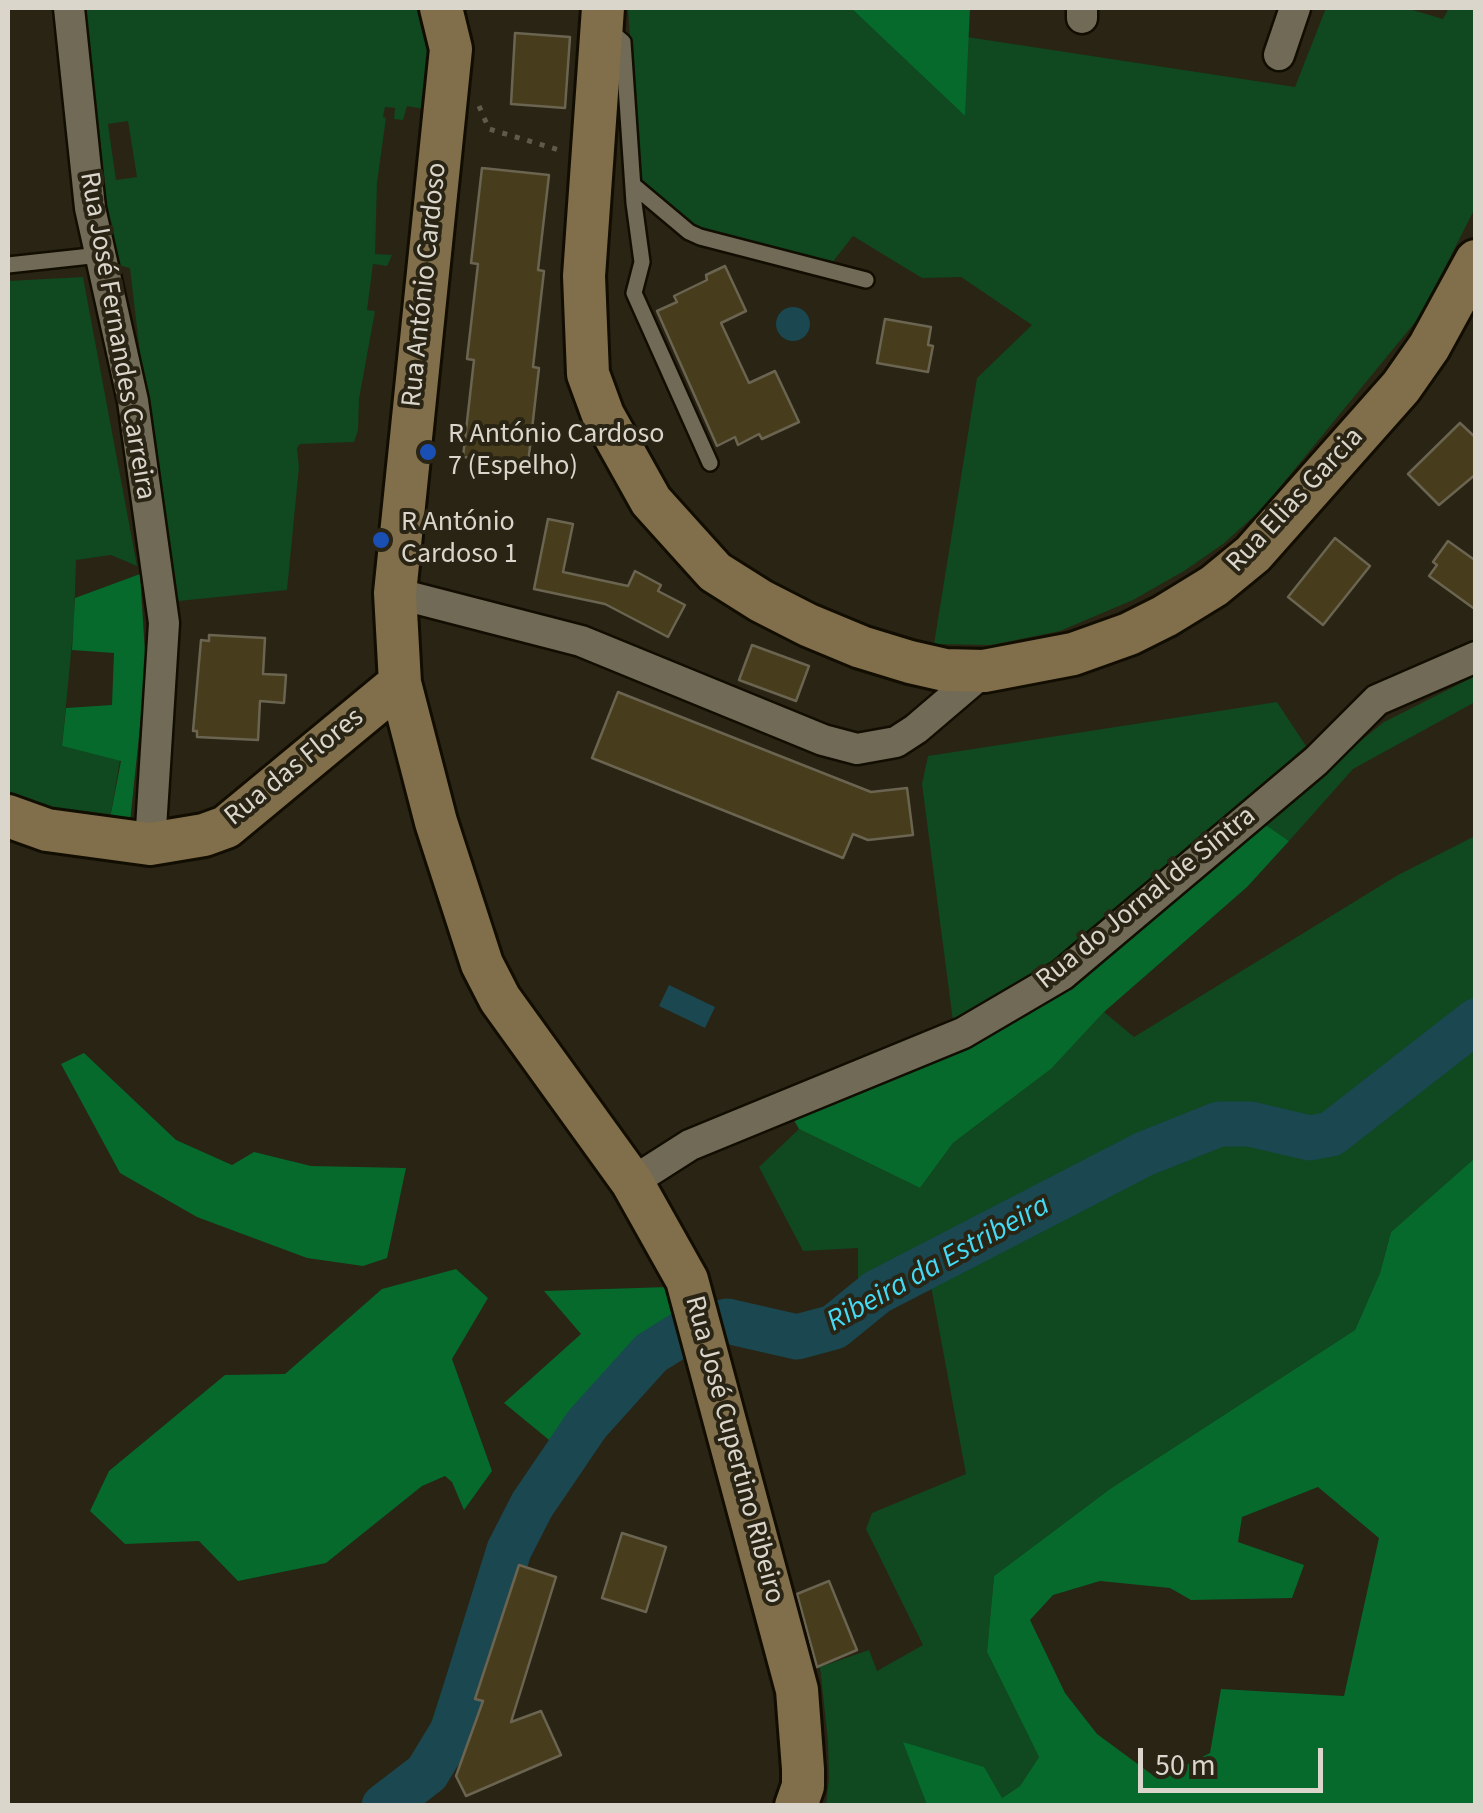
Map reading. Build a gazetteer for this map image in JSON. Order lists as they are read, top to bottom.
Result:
{
  "streets": {
    "street": [
      "Rua António Cardoso",
      "Rua José Fernandes Carreira",
      "Rua Elias Garcia",
      "Rua das Flores",
      "Rua do Jornal de Sintra",
      "Rua José Cupertino Ribeiro"
    ]
  },
  "crossings": [
    ["Rua António Cardoso", "Rua das Flores"],
    ["Rua António Cardoso", "Rua José Cupertino Ribeiro"],
    ["Rua José Fernandes Carreira", "Rua das Flores"],
    ["Rua das Flores", "Rua José Cupertino Ribeiro"],
    ["Rua do Jornal de Sintra", "Rua José Cupertino Ribeiro"]
  ],
  "water": ["Ribeira da Estribeira"],
  "places": ["R António Cardoso 7 (Espelho)", "R António Cardoso 1"],
  "scale_bar": "50 m"
}
